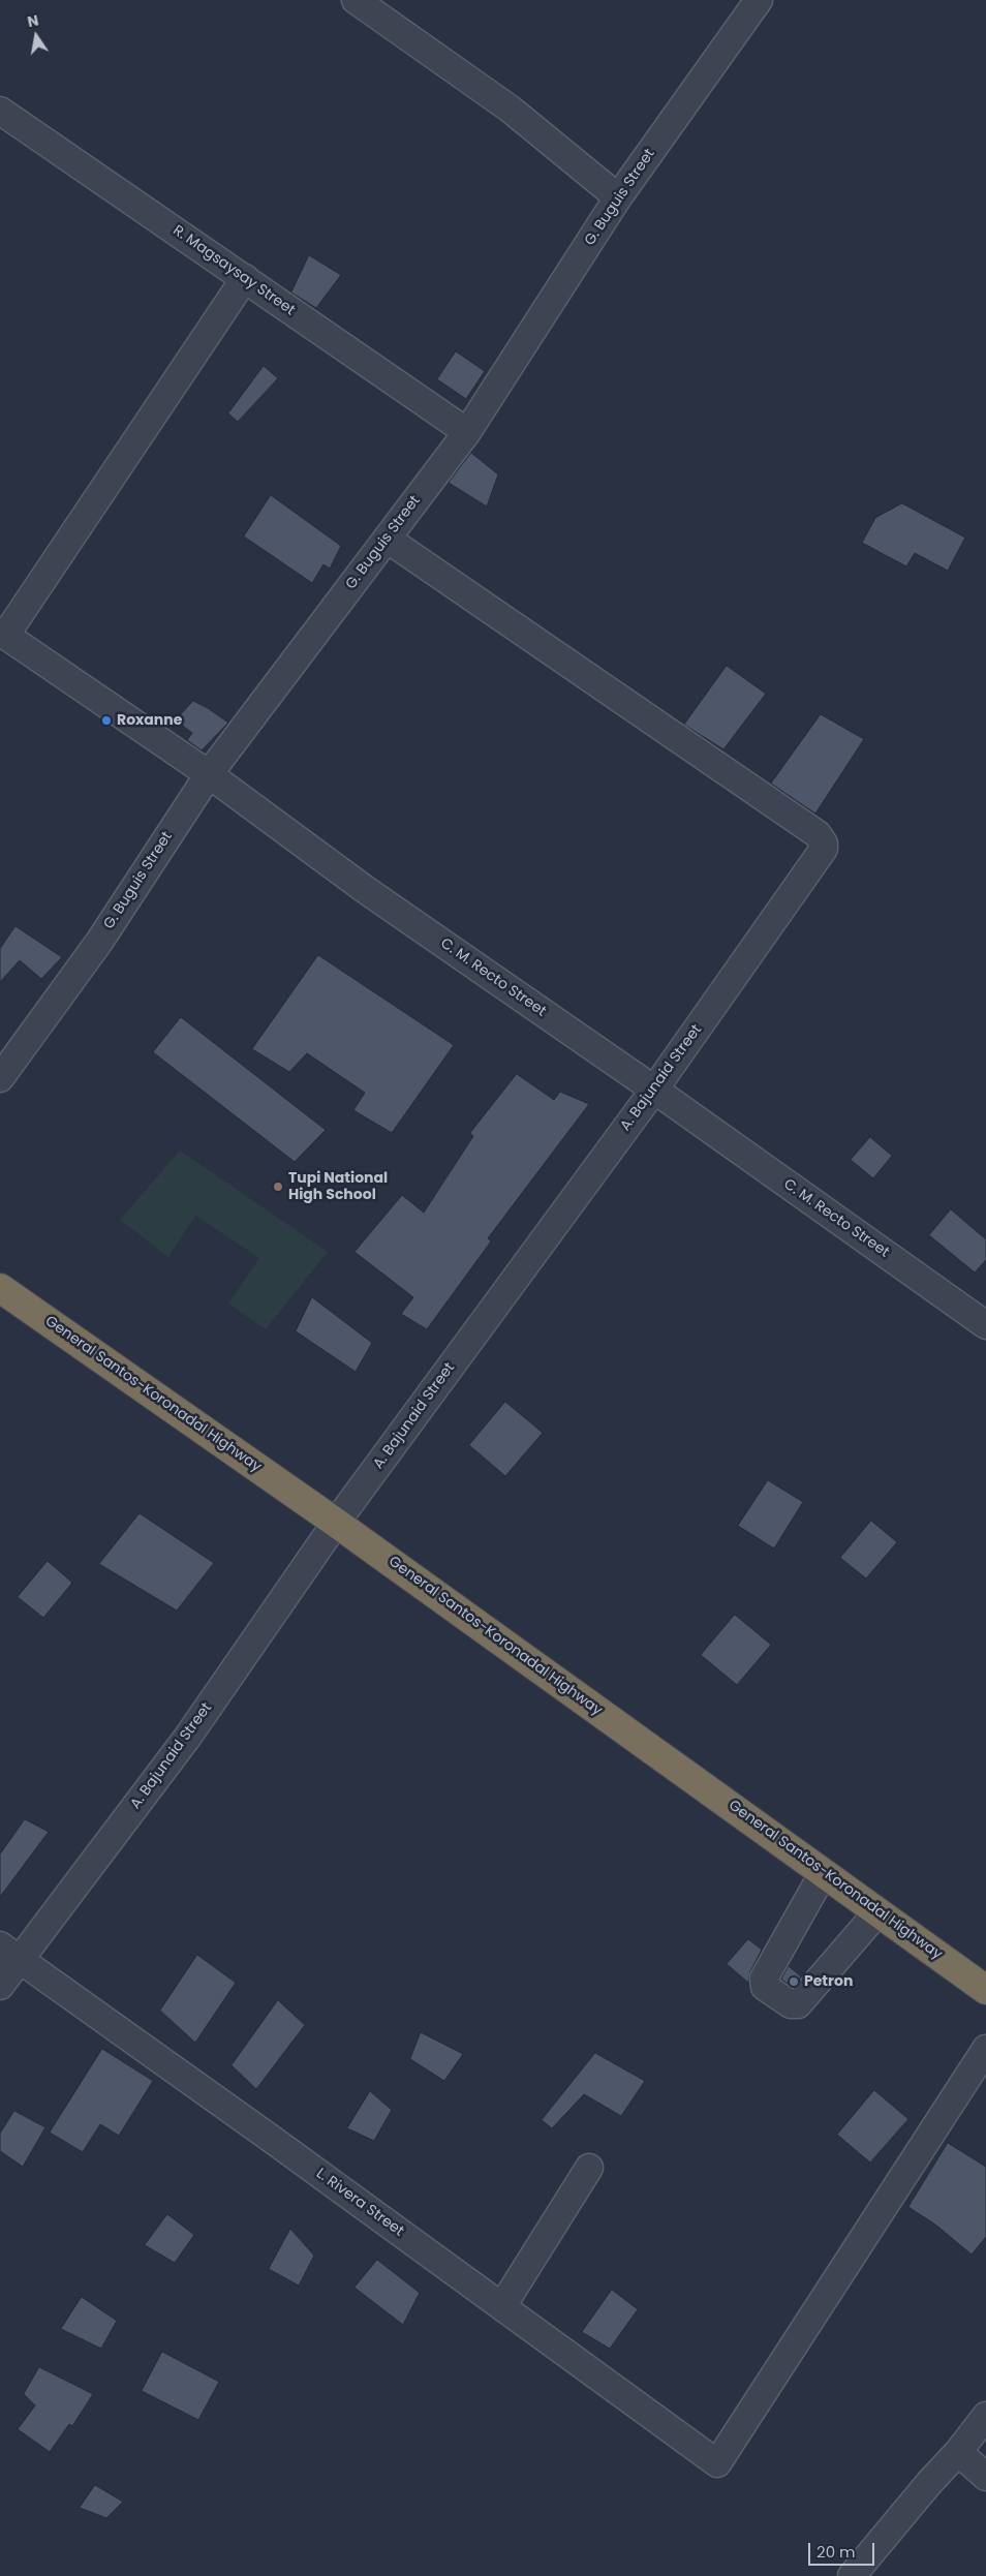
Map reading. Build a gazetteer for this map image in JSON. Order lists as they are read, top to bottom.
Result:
{
  "streets": {
    "highway": ["General Santos-Koronadal Highway"],
    "street": [
      "G. Buguis Street",
      "R. Magsaysay Street",
      "C. M. Recto Street",
      "A. Bajunaid Street",
      "L. Rivera Street"
    ]
  },
  "crossings": [
    ["G. Buguis Street", "R. Magsaysay Street"],
    ["G. Buguis Street", "C. M. Recto Street"],
    ["G. Buguis Street", "A. Bajunaid Street"],
    ["C. M. Recto Street", "A. Bajunaid Street"],
    ["A. Bajunaid Street", "General Santos-Koronadal Highway"],
    ["A. Bajunaid Street", "L. Rivera Street"]
  ],
  "places": ["Roxanne", "Tupi National High School", "Petron"],
  "scale_bar": "20 m",
  "north": "top"
}
